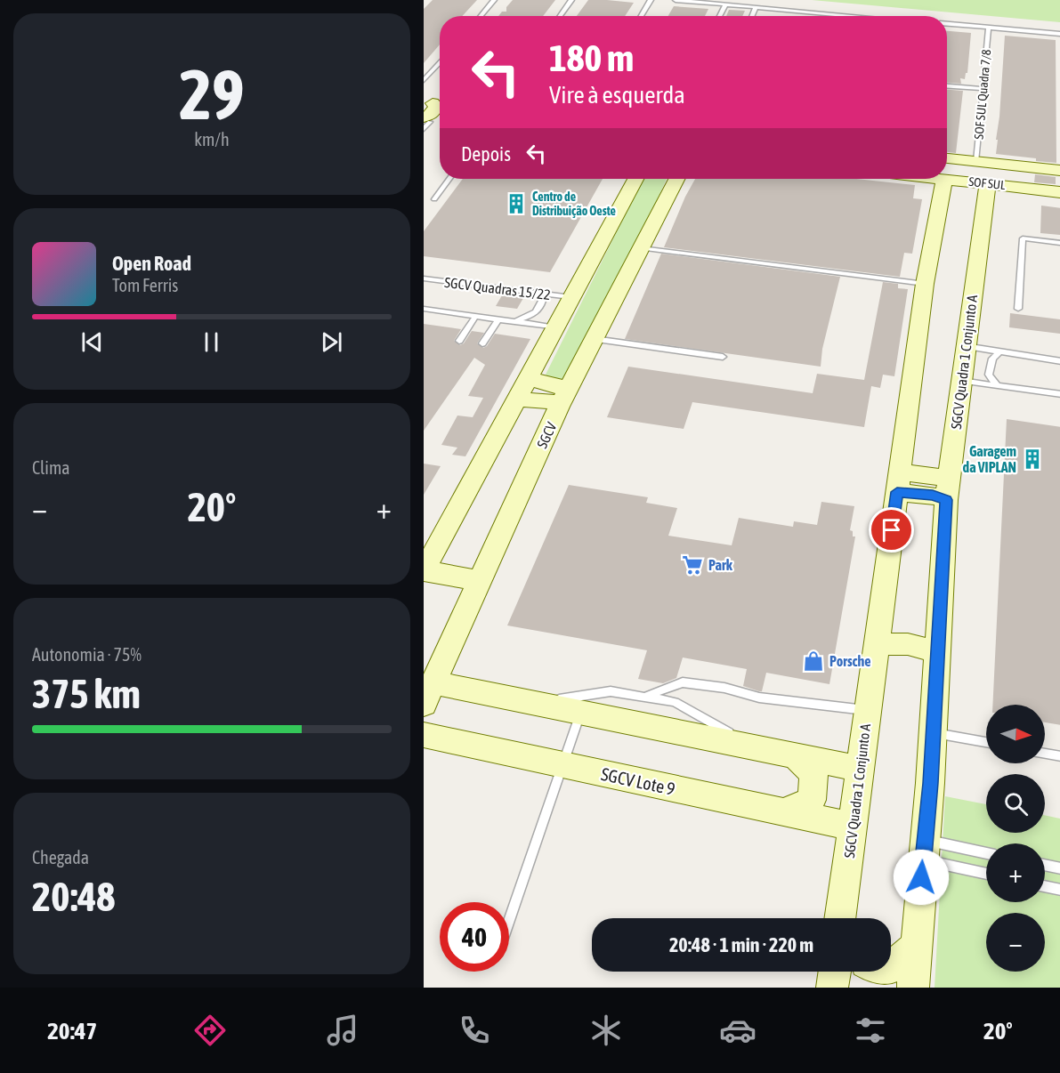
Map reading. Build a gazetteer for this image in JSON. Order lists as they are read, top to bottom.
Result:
{
  "streets": {
    "street": [
      "SOF SUL",
      "SGCV Quadra 1 Conjunto A",
      "SGCV",
      "SGCV Lote 9"
    ],
    "lane": ["SOF SUL Quadra 7/8", "SGCV Quadras 15/22"]
  },
  "crossings": [
    ["SOF SUL Quadra 7/8", "SOF SUL"],
    ["SOF SUL", "SGCV Quadra 1 Conjunto A"],
    ["SGCV Quadra 1 Conjunto A", "SGCV Lote 9"]
  ],
  "places": {
    "building": ["Centro de Distribuição Oeste", "Garagem da VIPLAN"],
    "supermarket": ["Park"],
    "shop": ["Porsche"]
  },
  "north": "right",
  "page": {
    "tile": [
      ["29", "km/h"],
      "Clima",
      ["Autonomia · 75%", "375 km"],
      ["Chegada", "20:48"]
    ],
    "turn": ["180 m", "Vire à esquerda"],
    "then": "Depois",
    "song": ["Open Road", "Tom Ferris"],
    "heat": ["−", "20°", "+"],
    "map_buttons": ["+", "−"],
    "limit": "40",
    "trip": "20:48 · 1 min · 220 m",
    "tabs": ["20:47", "20°"]
  }
}
